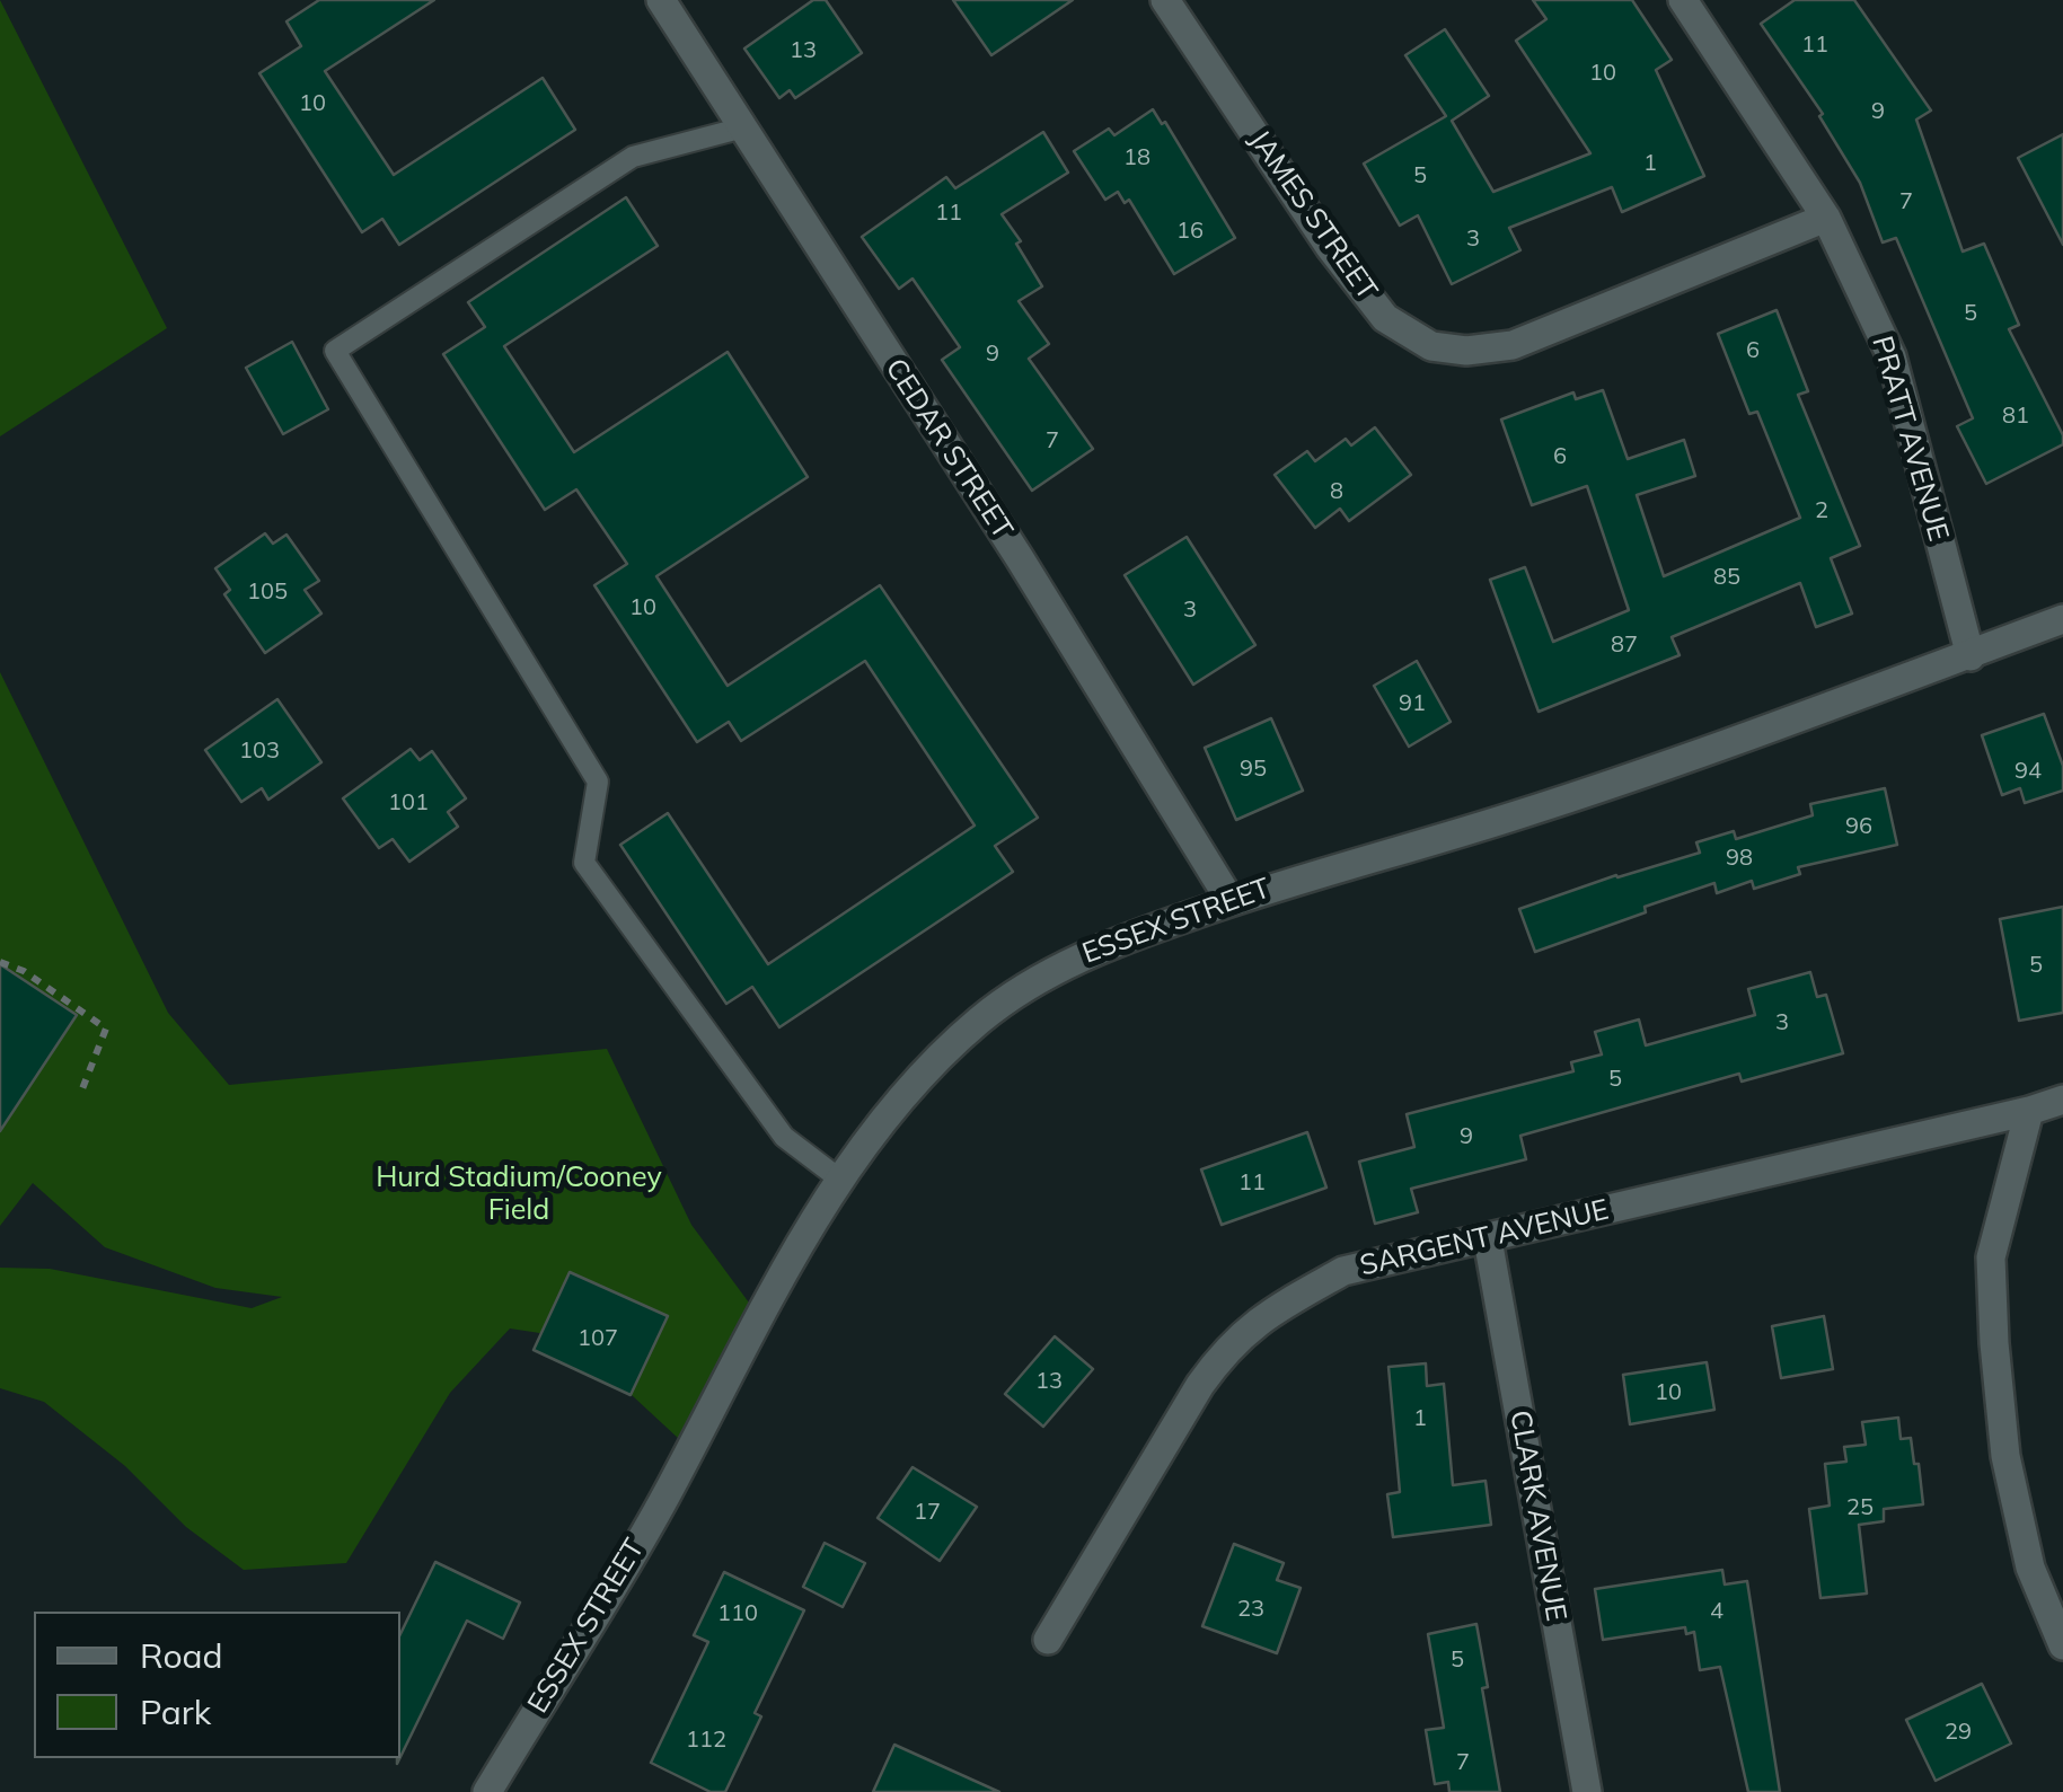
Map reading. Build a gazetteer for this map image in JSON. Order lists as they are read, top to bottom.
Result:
{
  "streets": {
    "street": [
      "JAMES STREET",
      "PRATT AVENUE",
      "CEDAR STREET",
      "ESSEX STREET",
      "SARGENT AVENUE",
      "CLARK AVENUE"
    ]
  },
  "crossings": [
    ["JAMES STREET", "PRATT AVENUE"],
    ["PRATT AVENUE", "ESSEX STREET"],
    ["CEDAR STREET", "ESSEX STREET"],
    ["SARGENT AVENUE", "CLARK AVENUE"]
  ],
  "parks": ["Hurd Stadium/Cooney Field"],
  "house_numbers": [
    "11",
    "13",
    "10",
    "10",
    "9",
    "18",
    "1",
    "5",
    "7",
    "11",
    "16",
    "3",
    "5",
    "6",
    "9",
    "81",
    "7",
    "6",
    "8",
    "2",
    "85",
    "105",
    "10",
    "3",
    "87",
    "91",
    "103",
    "95",
    "94",
    "101",
    "96",
    "98",
    "5",
    "3",
    "5",
    "9",
    "11",
    "107",
    "13",
    "10",
    "1",
    "25",
    "17",
    "23",
    "4",
    "110",
    "5",
    "29",
    "112",
    "7"
  ],
  "legend": ["Road", "Park"]
}
